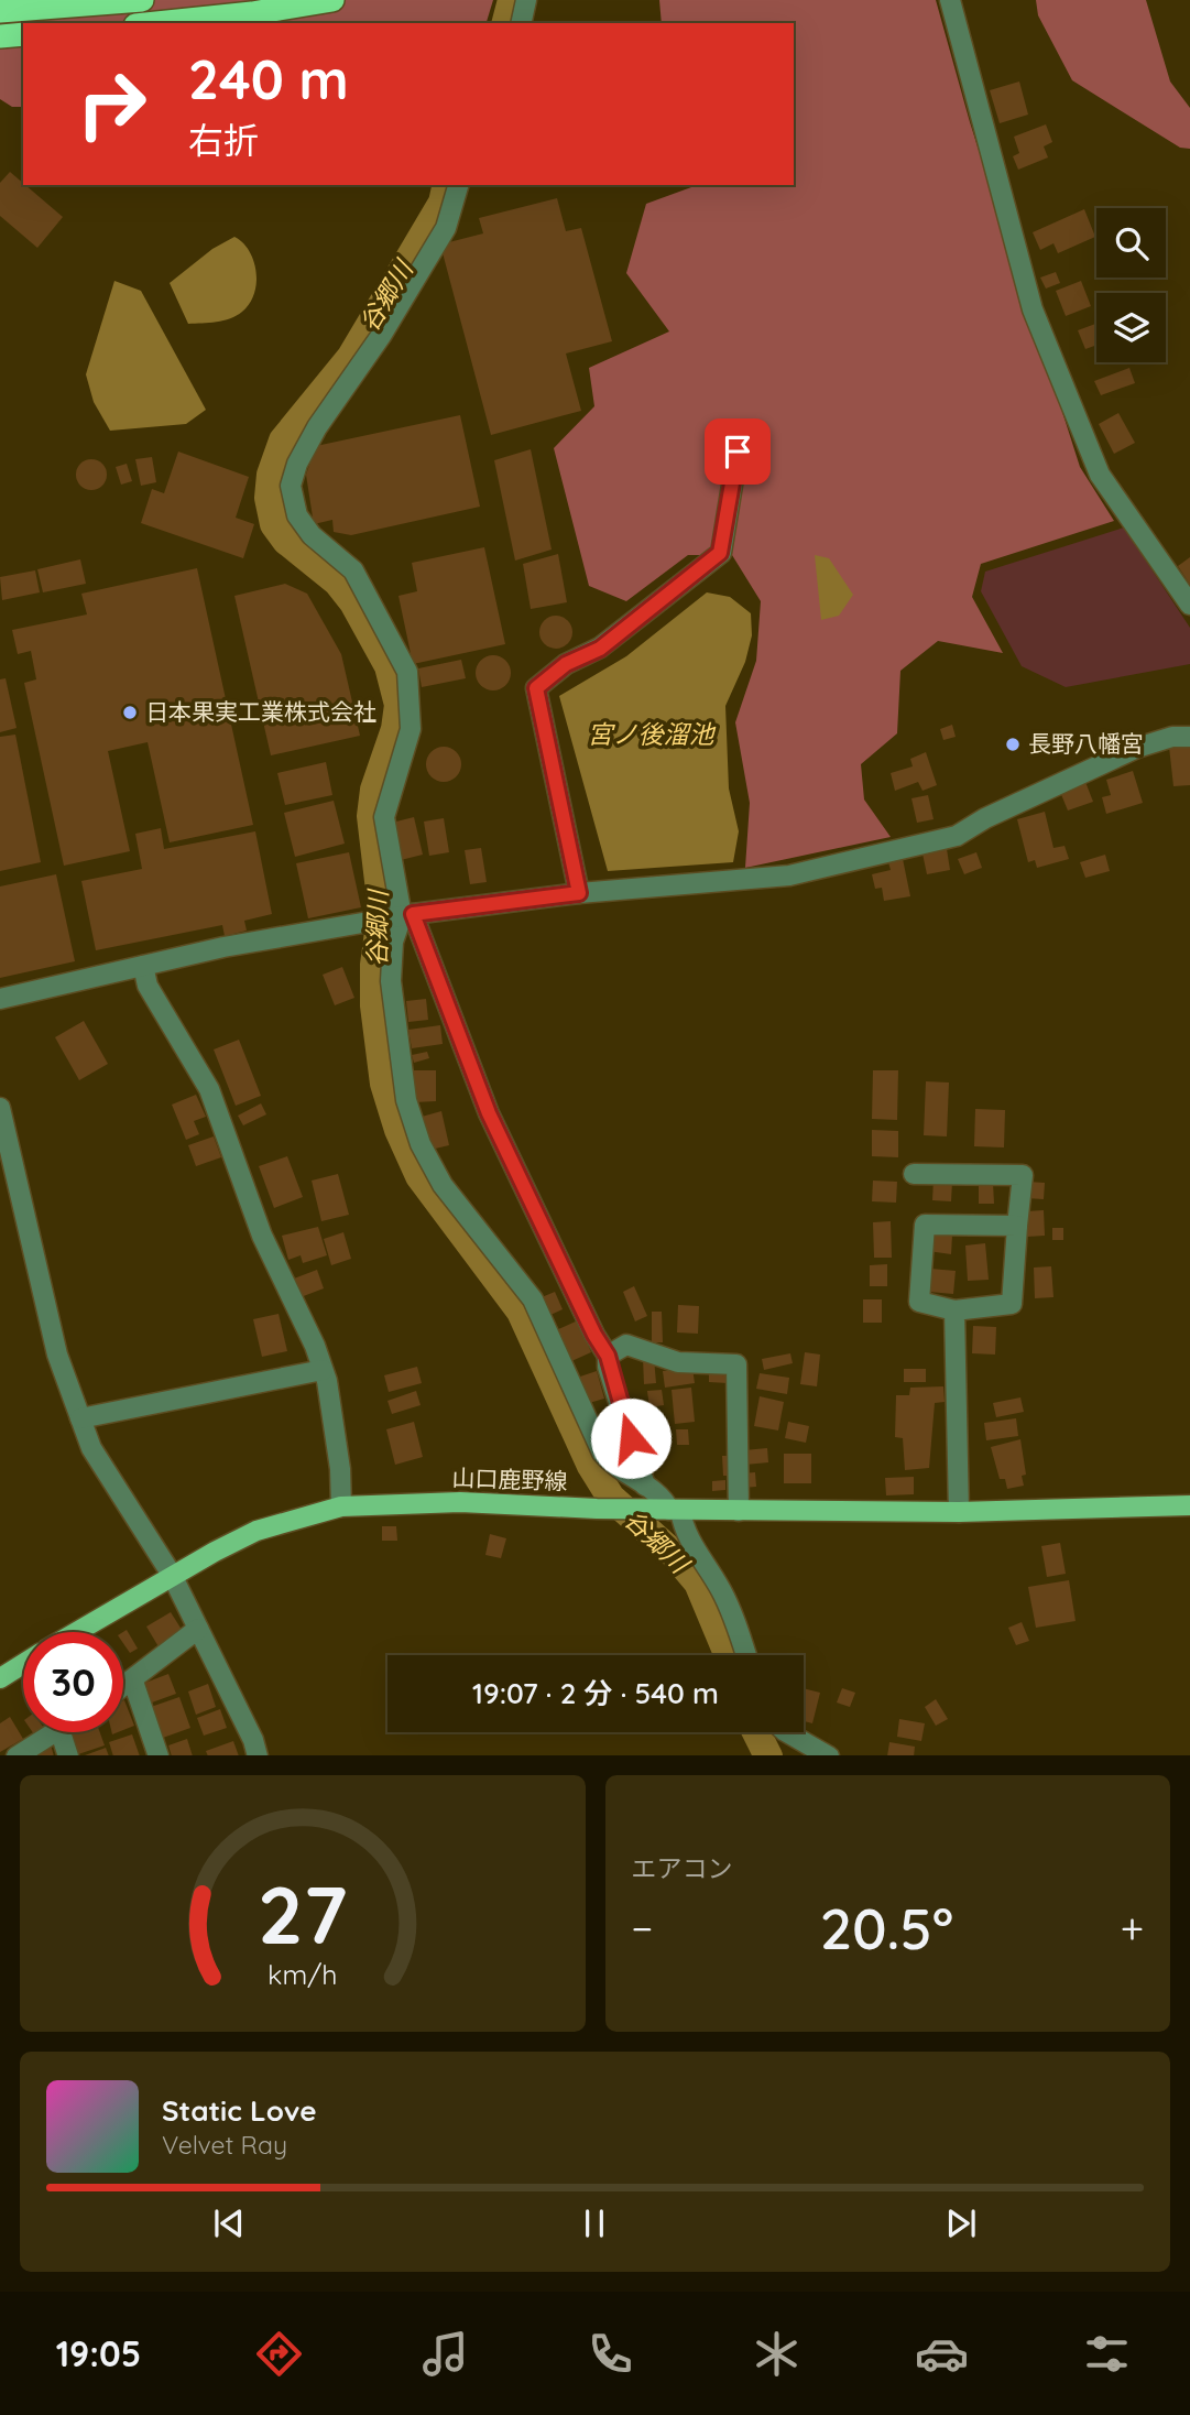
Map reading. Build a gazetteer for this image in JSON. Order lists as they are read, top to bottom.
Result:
{
  "streets": {
    "main road": ["山口鹿野線"]
  },
  "water": ["谷郷川", "宮ノ後溜池"],
  "places": ["日本果実工業株式会社", "長野八幡宮"],
  "page": {
    "turn": ["240 m", "右折"],
    "limit": "30",
    "trip": "19:07 · 2 分 · 540 m",
    "tile": "エアコン",
    "heat": ["−", "20.5°", "+"],
    "song": ["Static Love", "Velvet Ray"],
    "tabs": "19:05",
    "gauge": ["27", "km/h"]
  }
}
